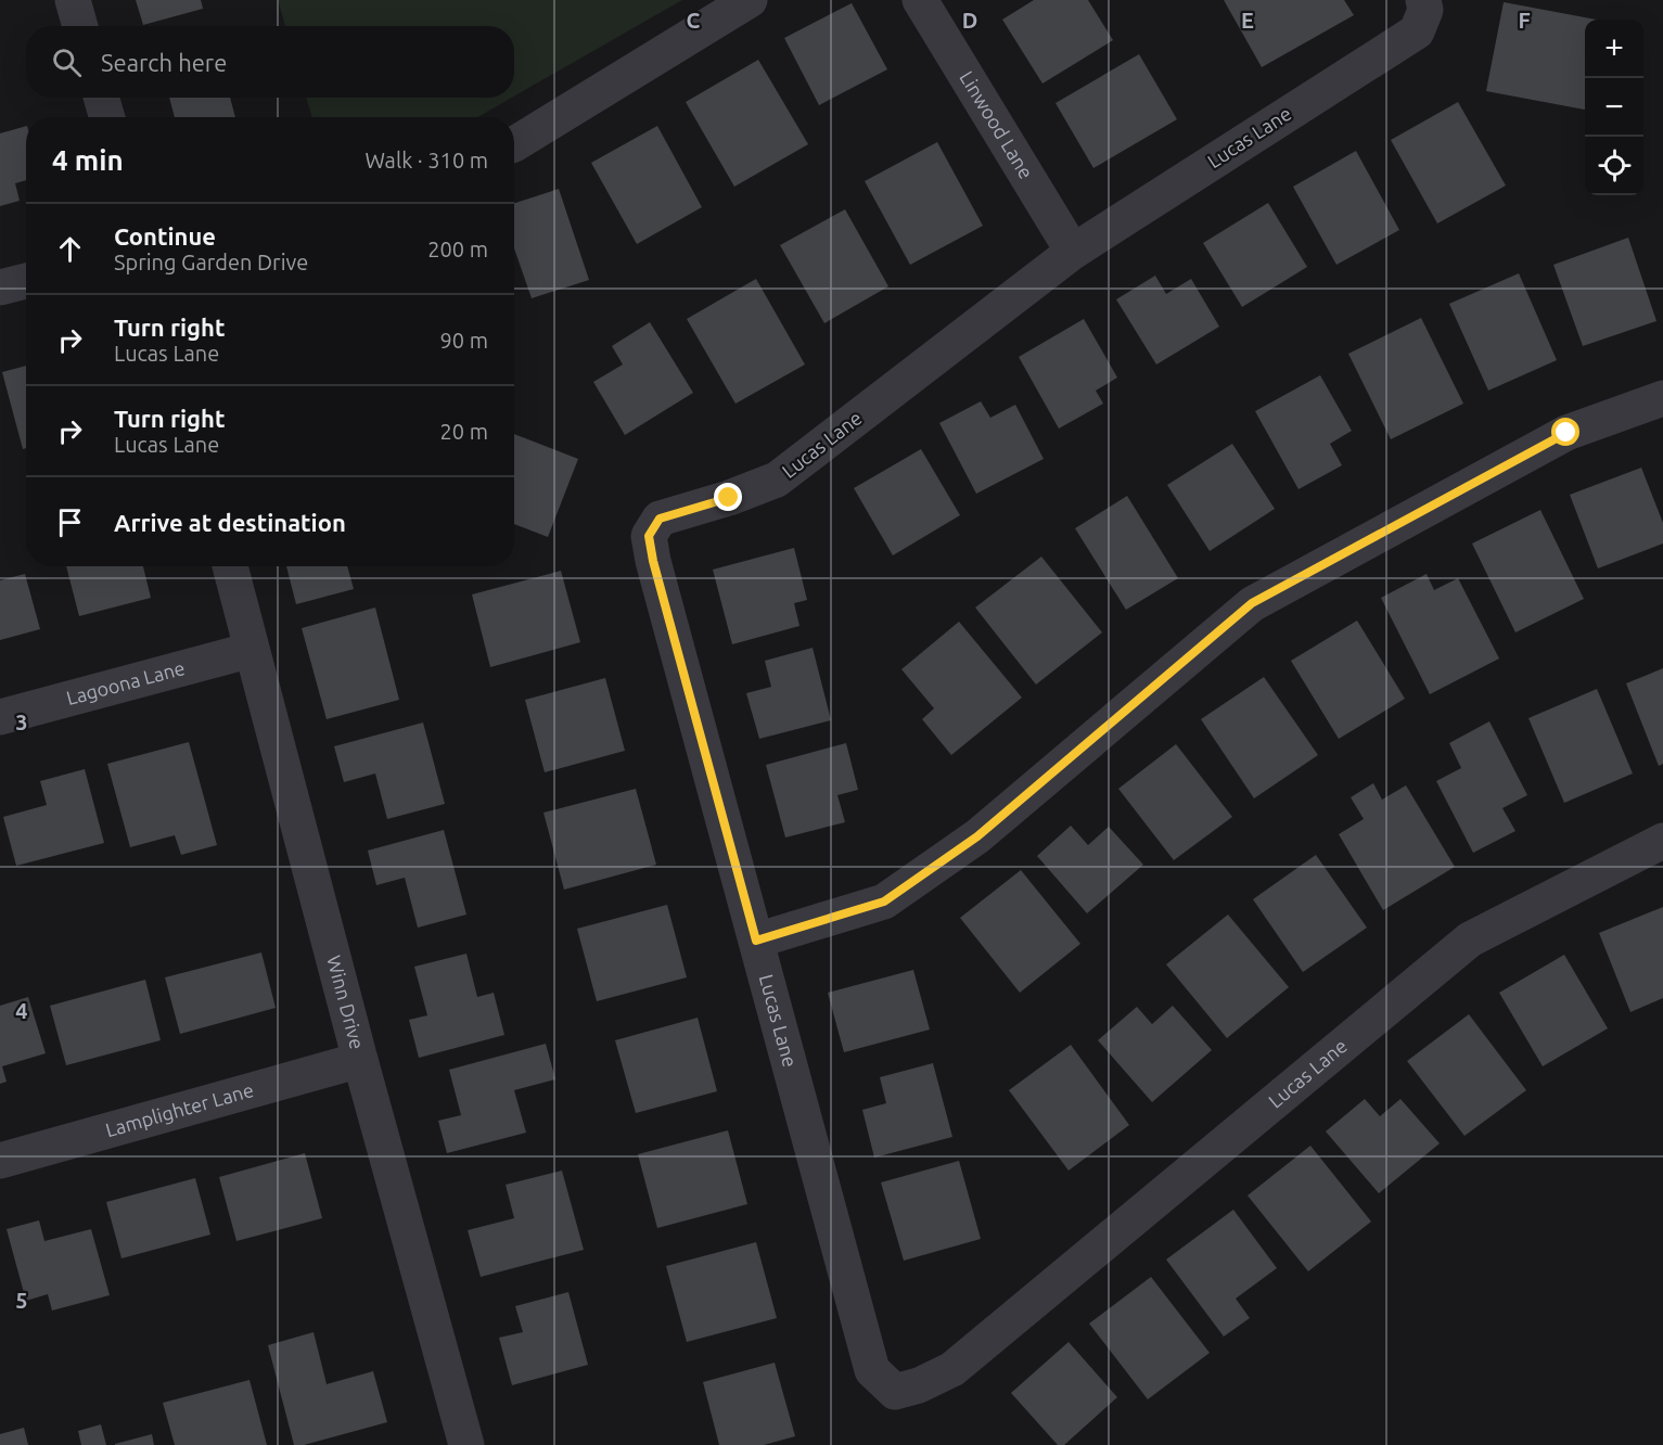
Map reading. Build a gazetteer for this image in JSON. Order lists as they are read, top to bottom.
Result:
{
  "streets": {
    "street": [
      "Linwood Lane",
      "Lucas Lane",
      "Lagoona Lane",
      "Winn Drive",
      "Lamplighter Lane"
    ]
  },
  "crossings": [
    ["Linwood Lane", "Lucas Lane"],
    ["Lagoona Lane", "Winn Drive"],
    ["Winn Drive", "Lamplighter Lane"]
  ],
  "page": {
    "map_buttons": ["+", "−"],
    "search": "Search here",
    "heading": ["4 min", "Walk · 310 m"],
    "list": [
      ["Continue", "Spring Garden Drive", "200 m"],
      ["Turn right", "Lucas Lane", "90 m"],
      ["Turn right", "Lucas Lane", "20 m"],
      "Arrive at destination"
    ]
  },
  "grid": {
    "columns": [
      "C",
      "D",
      "E",
      "F"
    ],
    "rows": ["3", "4", "5"]
  }
}
